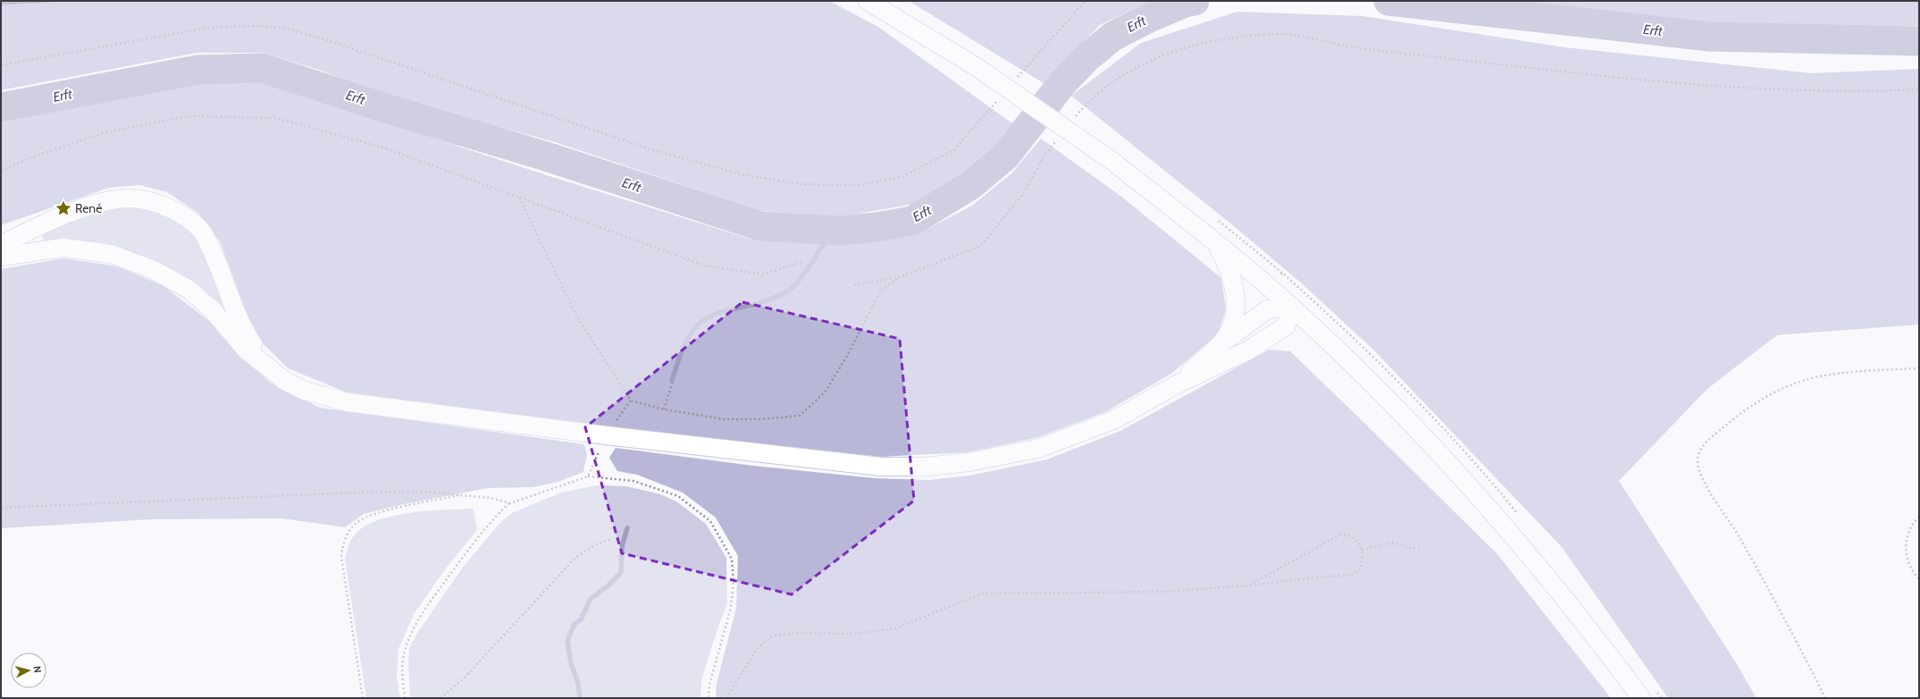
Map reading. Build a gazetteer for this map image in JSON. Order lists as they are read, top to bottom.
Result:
{
  "water": ["Erft"],
  "places": {
    "place": ["René"]
  },
  "north": "right"
}
